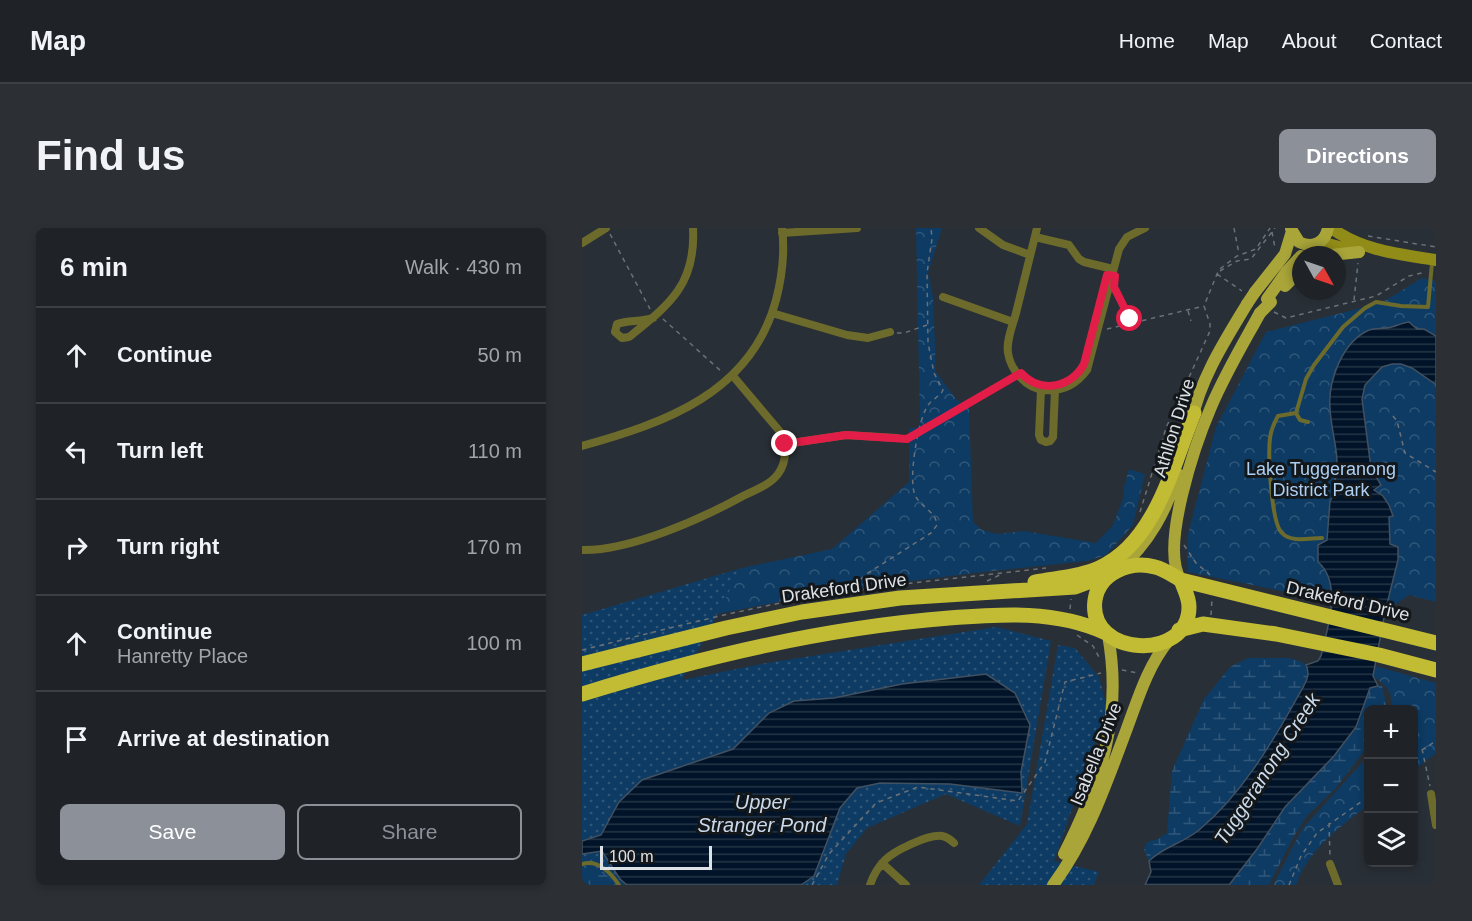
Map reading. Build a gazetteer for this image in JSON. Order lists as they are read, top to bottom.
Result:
{
  "streets": {
    "highway": ["Drakeford Drive"],
    "main road": ["Athllon Drive", "Isabella Drive"]
  },
  "crossings": [
    ["Athllon Drive", "Drakeford Drive"],
    ["Athllon Drive", "Isabella Drive"],
    ["Drakeford Drive", "Isabella Drive"]
  ],
  "water": ["Tuggeranong Creek", "Upper Stranger Pond"],
  "parks": ["Lake Tuggeranong District Park"],
  "scale_bar": "100 m",
  "north": "bottom right",
  "page": {
    "header": "Map",
    "nav": [
      "Home",
      "Map",
      "About",
      "Contact"
    ],
    "buttons": [
      "Directions",
      ["Save", "Share"]
    ],
    "title": "Find us",
    "heading": ["6 min", "Walk · 430 m"],
    "list": [
      ["Continue", "50 m"],
      ["Turn left", "110 m"],
      ["Turn right", "170 m"],
      ["Continue", "Hanretty Place", "100 m"],
      "Arrive at destination"
    ],
    "map_buttons": ["+", "−"],
    "scale": "100 m"
  }
}
